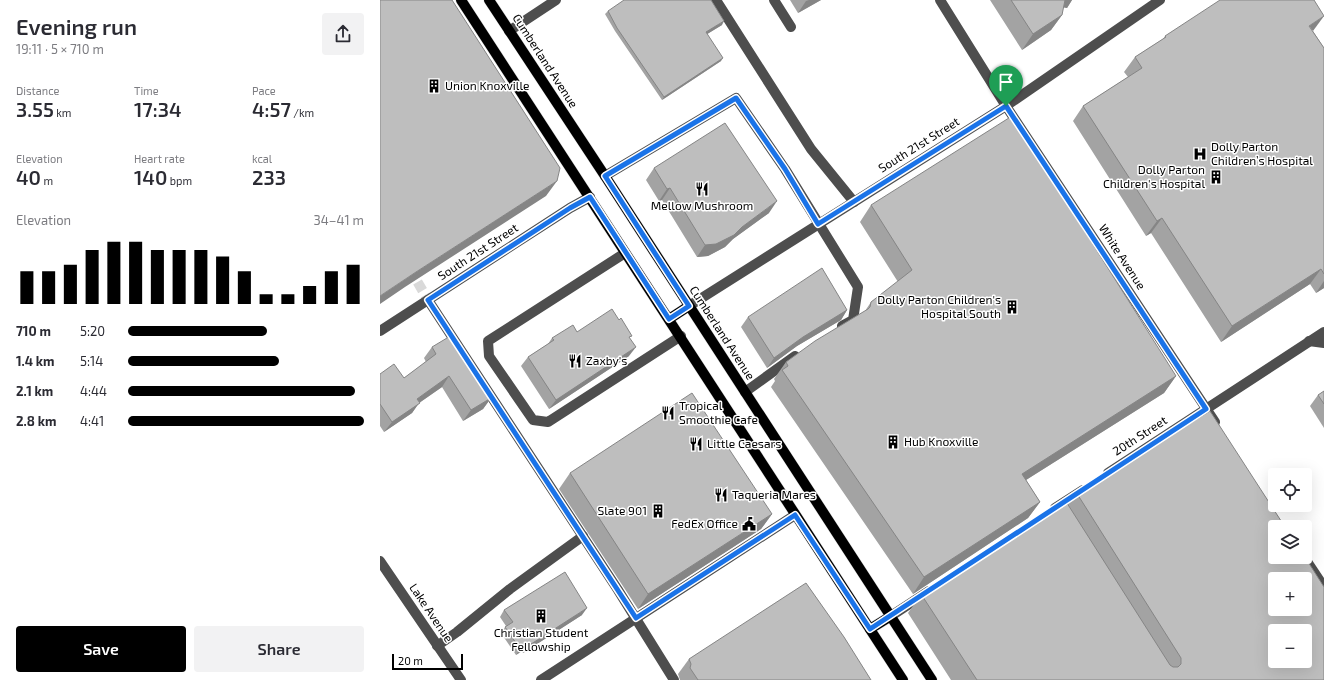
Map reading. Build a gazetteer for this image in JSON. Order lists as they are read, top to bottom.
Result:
{
  "streets": {
    "main road": ["Cumberland Avenue"],
    "street": [
      "South 21st Street",
      "White Avenue",
      "20th Street",
      "Lake Avenue"
    ]
  },
  "crossings": [
    ["Cumberland Avenue", "South 21st Street"],
    ["South 21st Street", "White Avenue"],
    ["White Avenue", "20th Street"]
  ],
  "places": {
    "building": [
      "Union Knoxville",
      "Dolly Parton Children's Hospital",
      "Dolly Parton Children's Hospital South",
      "Hub Knoxville",
      "Slate 901",
      "Christian Student Fellowship"
    ],
    "hospital": ["Dolly Parton Children’s Hospital"],
    "restaurant": [
      "Mellow Mushroom",
      "Zaxby's",
      "Tropical Smoothie Cafe",
      "Little Caesars",
      "Taqueria Mares"
    ],
    "public building": ["FedEx Office"]
  },
  "scale_bar": "20 m",
  "page": {
    "heading": ["Evening run", "19:11 · 5 × 710 m"],
    "stats": [
      ["Distance", "3.55 km"],
      ["Time", "17:34"],
      ["Pace", "4:57 /km"],
      ["Elevation", "40 m"],
      ["Heart rate", "140 bpm"],
      ["kcal", "233"]
    ],
    "chart": ["Elevation", "34–41 m"],
    "list": [
      {
        "name": "710 m",
        "note": "5:20"
      },
      {
        "name": "1.4 km",
        "note": "5:14"
      },
      {
        "name": "2.1 km",
        "note": "4:44"
      },
      {
        "name": "2.8 km",
        "note": "4:41"
      }
    ],
    "map_buttons": ["+", "−"],
    "buttons": ["Save", "Share"],
    "scale": "20 m"
  }
}
